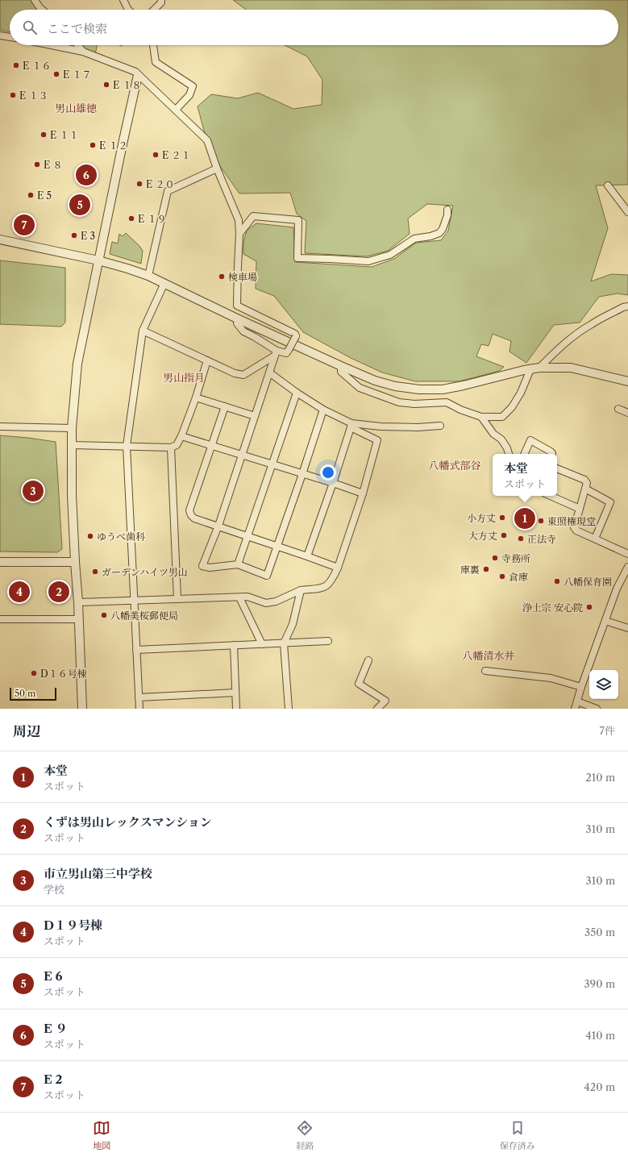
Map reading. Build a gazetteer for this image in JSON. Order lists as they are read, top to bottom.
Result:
{
  "districts": [
    "男山雄徳",
    "男山指月",
    "八幡式部谷",
    "八幡清水井"
  ],
  "places": [
    "E １６",
    "E １７",
    "E １８",
    "E １３",
    "E １１",
    "E １２",
    "E ２１",
    "E ８",
    "E ２０",
    "E 5",
    "E １９",
    "E 3",
    "検車場",
    "小方丈",
    "東照権現堂",
    "大方丈",
    "ゆうべ歯科",
    "正法寺",
    "寺務所",
    "庫裏",
    "ガーデンハイツ男山",
    "倉庫",
    "八幡保育園",
    "浄土宗 安心院",
    "八幡美桜郵便局",
    "D１６号棟"
  ],
  "scale_bar": "50 m",
  "page": {
    "search": "ここで検索",
    "pins": [
      "6",
      "5",
      "7",
      "3",
      "1",
      "2",
      "4"
    ],
    "popup": ["本堂", "スポット"],
    "scale": "50 m",
    "heading": ["周辺", "7件"],
    "list": [
      {
        "mark": "1",
        "name": "本堂",
        "note": "スポット",
        "value": "210 m"
      },
      {
        "mark": "2",
        "name": "くずは男山レックスマンション",
        "note": "スポット",
        "value": "310 m"
      },
      {
        "mark": "3",
        "name": "市立男山第三中学校",
        "note": "学校",
        "value": "310 m"
      },
      {
        "mark": "4",
        "name": "D１９号棟",
        "note": "スポット",
        "value": "350 m"
      },
      {
        "mark": "5",
        "name": "E 6",
        "note": "スポット",
        "value": "390 m"
      },
      {
        "mark": "6",
        "name": "E ９",
        "note": "スポット",
        "value": "410 m"
      },
      {
        "mark": "7",
        "name": "E 2",
        "note": "スポット",
        "value": "420 m"
      }
    ],
    "nav": ["地図", "経路", "保存済み"]
  }
}
